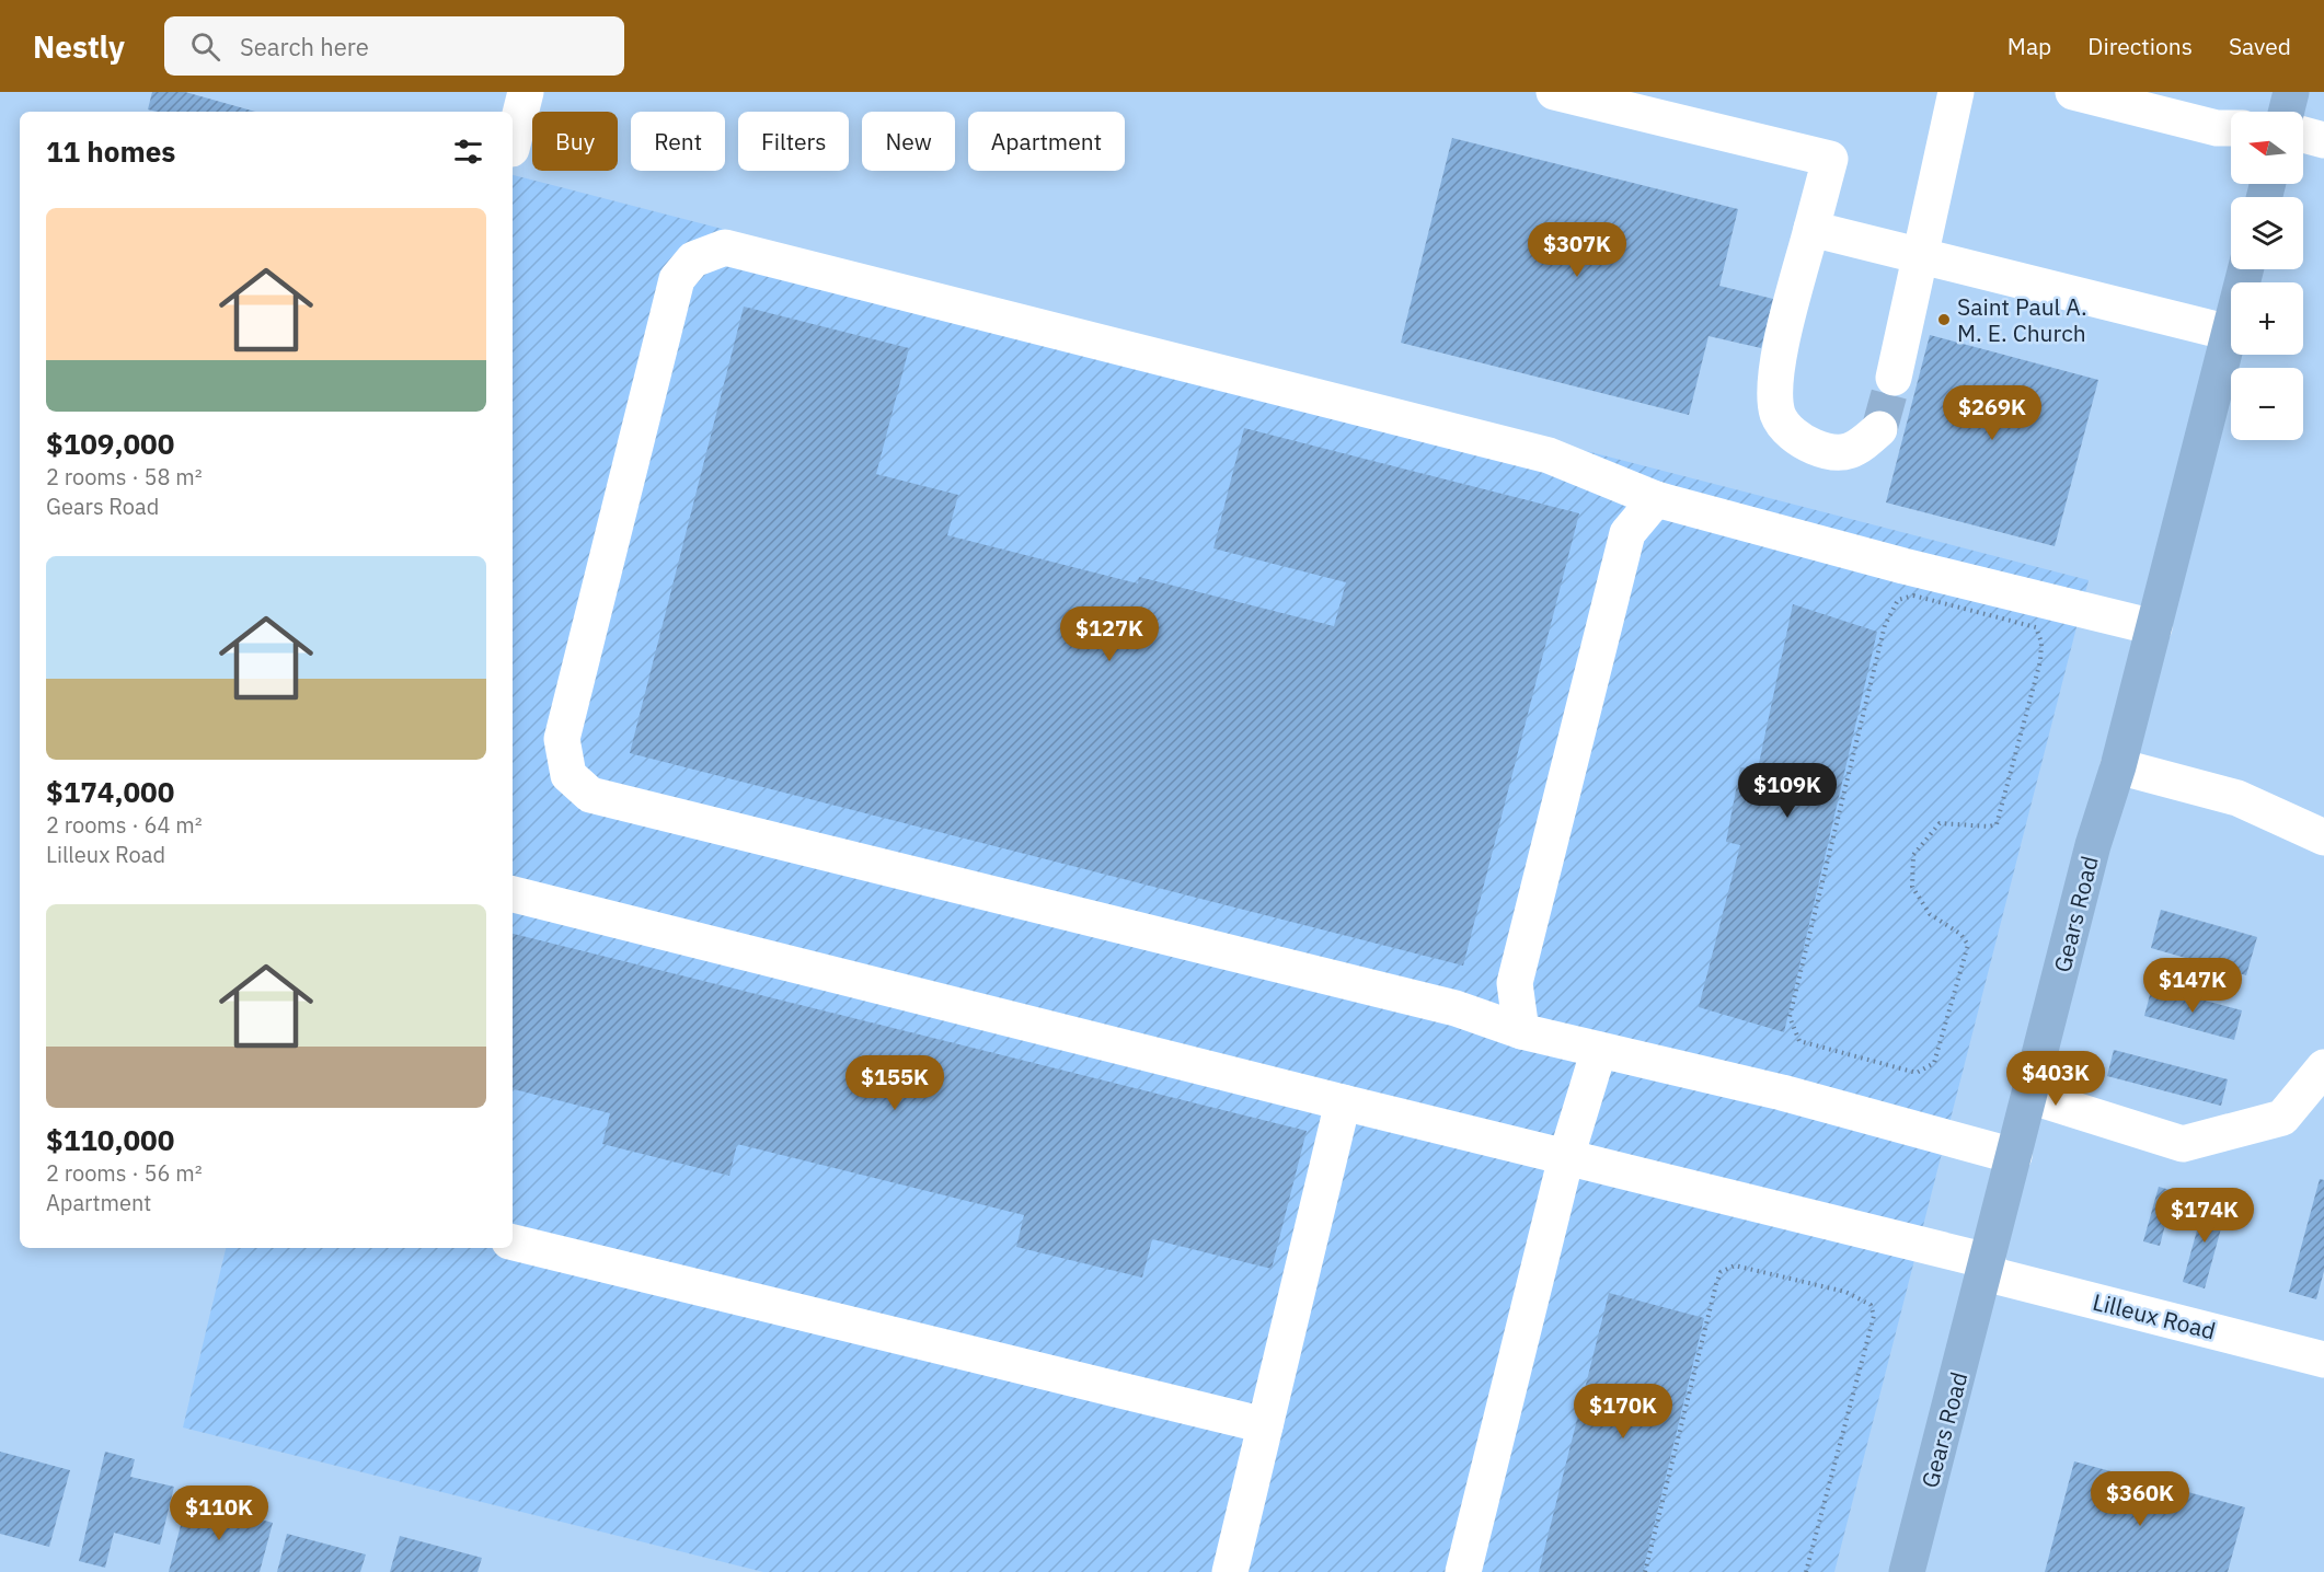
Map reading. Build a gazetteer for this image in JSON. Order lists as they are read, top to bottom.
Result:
{
  "streets": {
    "main road": ["Gears Road"],
    "street": ["Lilleux Road"]
  },
  "crossings": [
    ["Gears Road", "Lilleux Road"]
  ],
  "places": ["Saint Paul A. M. E. Church"],
  "north": "left",
  "page": {
    "header": "Nestly",
    "search": "Search here",
    "nav": ["Map", "Directions", "Saved"],
    "map_buttons": ["+", "−"],
    "chip": [
      "Buy",
      "Rent",
      "Filters",
      "New",
      "Apartment"
    ],
    "heading": "11 homes",
    "list": [
      {
        "name": "$109,000",
        "note": "2 rooms · 58 m² · Gears Road"
      },
      {
        "name": "$174,000",
        "note": "2 rooms · 64 m² · Lilleux Road"
      },
      {
        "name": "$110,000",
        "note": "2 rooms · 56 m² · Apartment"
      }
    ],
    "price": [
      "$307K",
      "$269K",
      "$127K",
      "$109K",
      "$147K",
      "$403K",
      "$155K",
      "$174K",
      "$170K",
      "$360K",
      "$110K"
    ]
  }
}
